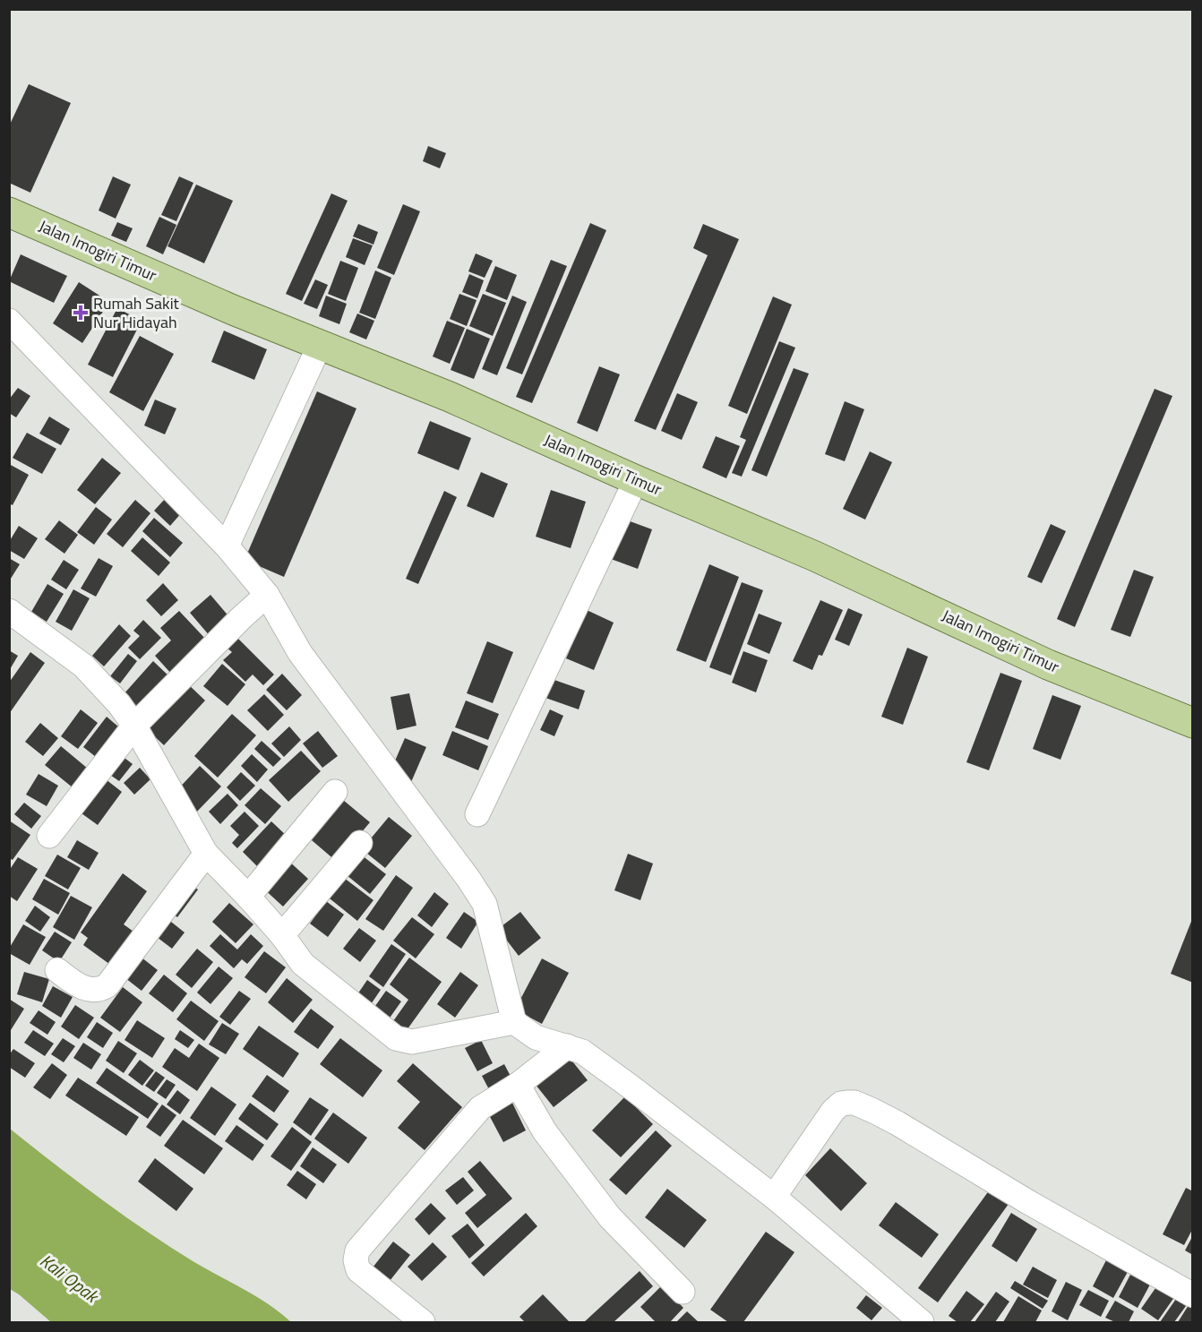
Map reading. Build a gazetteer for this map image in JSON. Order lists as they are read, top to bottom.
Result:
{
  "streets": {
    "main road": ["Jalan Imogiri Timur"]
  },
  "water": ["Kali Opak"],
  "places": {
    "health": ["Rumah Sakit Nur Hidayah"]
  }
}
